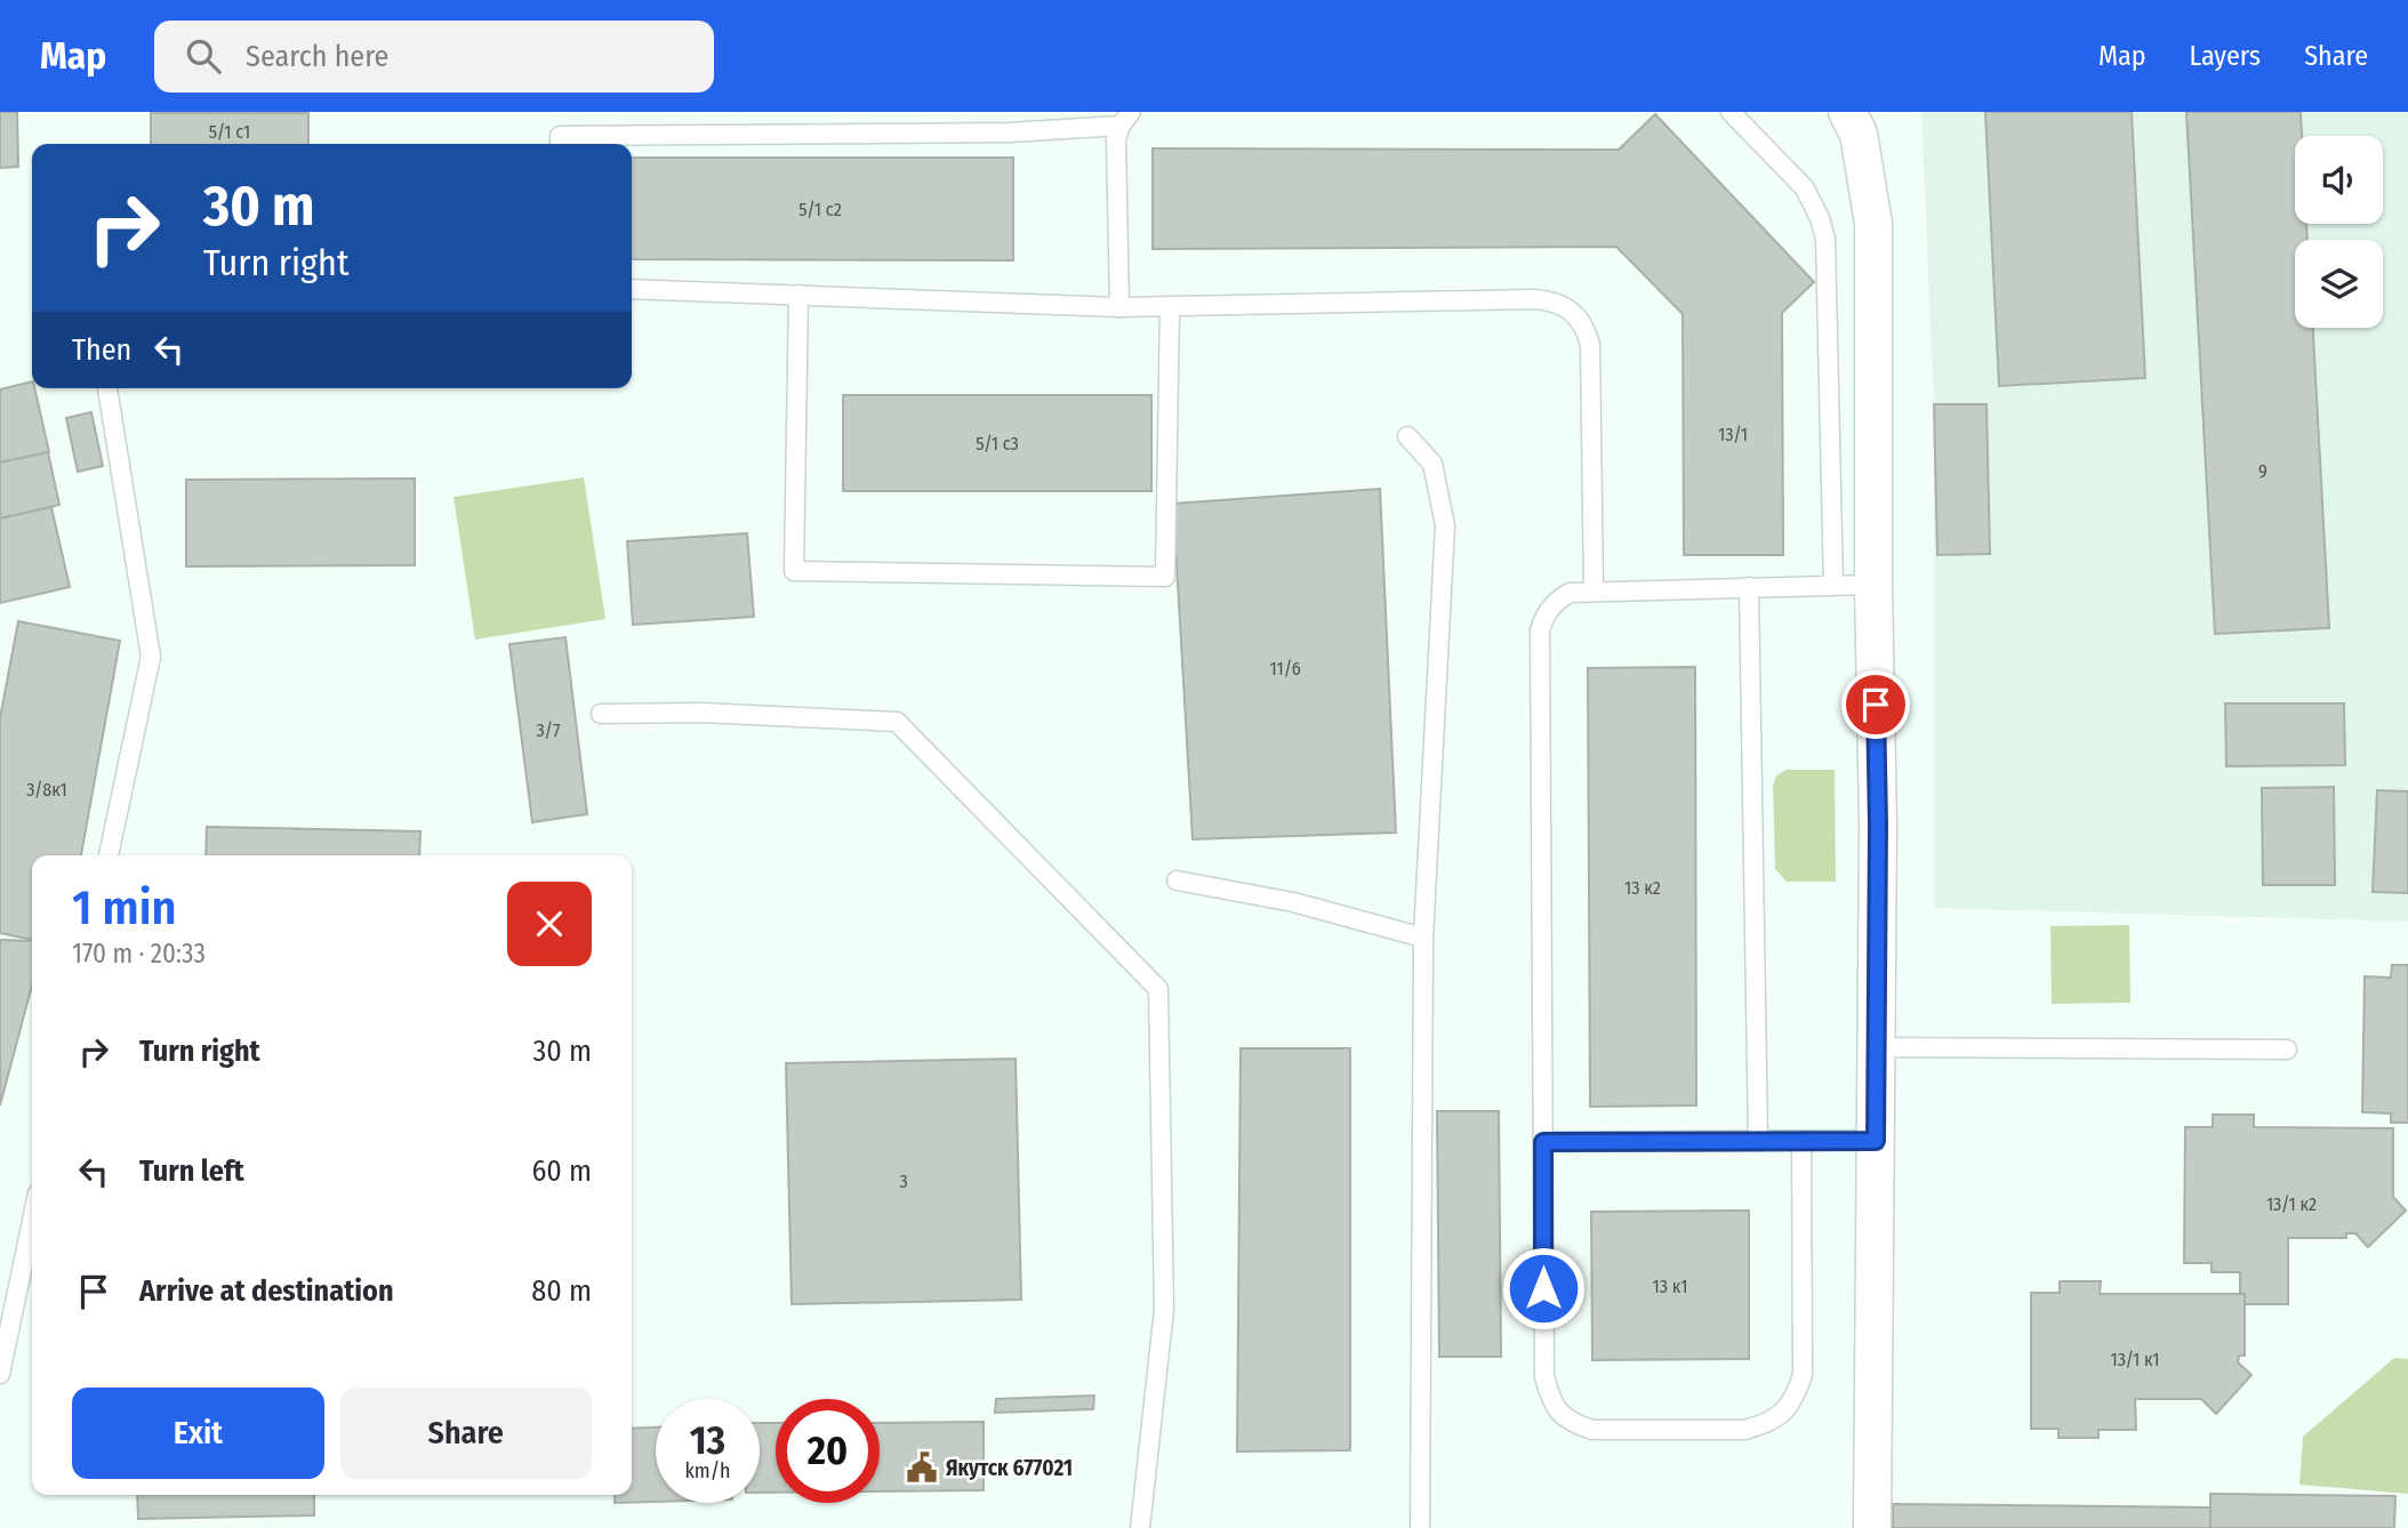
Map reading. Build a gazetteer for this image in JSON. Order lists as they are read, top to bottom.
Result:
{
  "places": {
    "public building": ["Якутск 677021"]
  },
  "house_numbers": [
    "5/1 с1",
    "5/1 с2",
    "13/1",
    "5/1 с3",
    "9",
    "11/6",
    "3/7",
    "3/8к1",
    "13 к2",
    "3",
    "13/1 к2",
    "13 к1",
    "13/1 к1"
  ],
  "page": {
    "header": "Map",
    "search": "Search here",
    "nav": ["Map", "Layers", "Share"],
    "turn": ["30 m", "Turn right"],
    "then": "Then",
    "heading": ["1 min", "170 m · 20:33"],
    "list": [
      {
        "name": "Turn right",
        "value": "30 m"
      },
      {
        "name": "Turn left",
        "value": "60 m"
      },
      {
        "name": "Arrive at destination",
        "value": "80 m"
      }
    ],
    "buttons": ["Exit", "Share"],
    "speed": "13 km/h",
    "limit": "20"
  }
}
